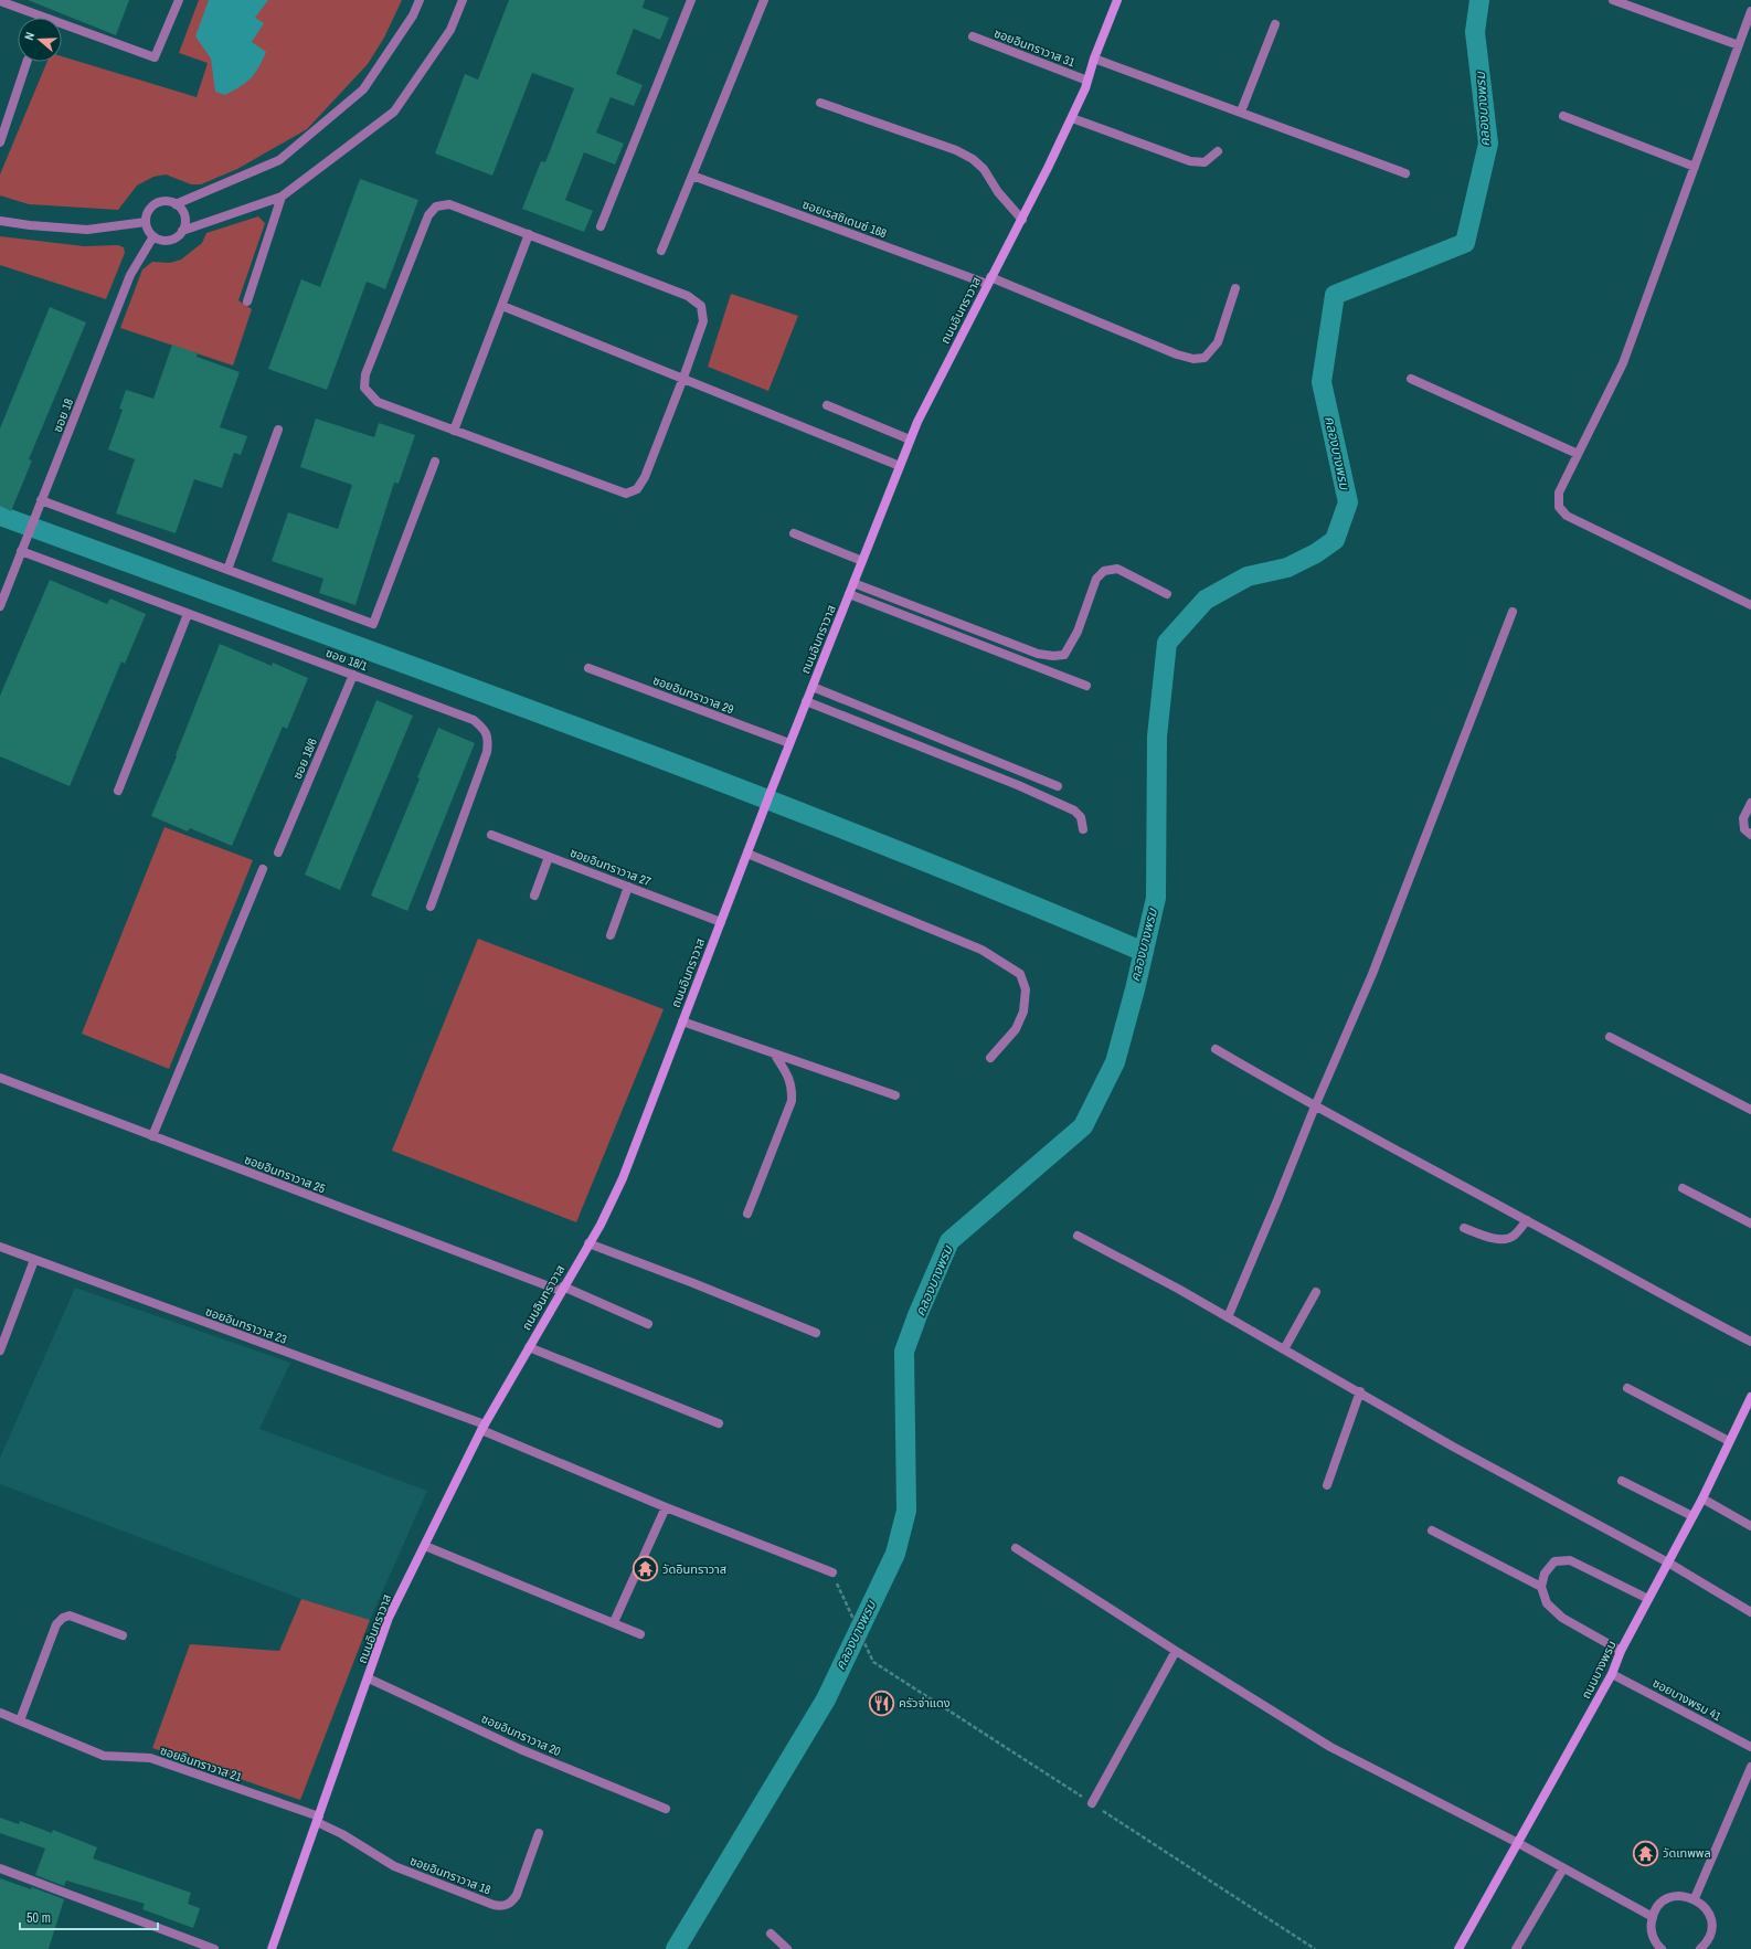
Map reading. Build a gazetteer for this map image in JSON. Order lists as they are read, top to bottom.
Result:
{
  "streets": {
    "street": [
      "ซอยอินทราวาส 31",
      "ซอยเรสซิเดนซ์ 168",
      "ถนนอินทราวาส",
      "ซอย 18",
      "ซอย 18/1",
      "ซอยอินทราวาส 29",
      "ซอย 18/6",
      "ซอยอินทราวาส 27",
      "ซอยอินทราวาส 25",
      "ซอยอินทราวาส 23",
      "ถนนบางพรม",
      "ซอยบางพรม 41",
      "ซอยอินทราวาส 20",
      "ซอยอินทราวาส 21",
      "ซอยอินทราวาส 18"
    ]
  },
  "crossings": [
    ["ซอยอินทราวาส 31", "ถนนอินทราวาส"],
    ["ซอยเรสซิเดนซ์ 168", "ถนนอินทราวาส"],
    ["ถนนอินทราวาส", "ซอยอินทราวาส 29"],
    ["ถนนอินทราวาส", "ซอยอินทราวาส 27"],
    ["ถนนอินทราวาส", "ซอยอินทราวาส 25"],
    ["ถนนอินทราวาส", "ซอยอินทราวาส 23"],
    ["ถนนอินทราวาส", "ซอยอินทราวาส 20"],
    ["ถนนอินทราวาส", "ซอยอินทราวาส 21"],
    ["ถนนอินทราวาส", "ซอยอินทราวาส 18"],
    ["ซอย 18", "ซอย 18/1"],
    ["ซอย 18/1", "ซอย 18/6"],
    ["ถนนบางพรม", "ซอยบางพรม 41"],
    ["ซอยอินทราวาส 21", "ซอยอินทราวาส 18"]
  ],
  "water": ["คลองบางพรม"],
  "places": {
    "temple": ["วัดอินทราวาส", "วัดเทพพล"],
    "restaurant": ["ครัวจ่าแดง"]
  },
  "scale_bar": "50 m",
  "north": "left"
}
